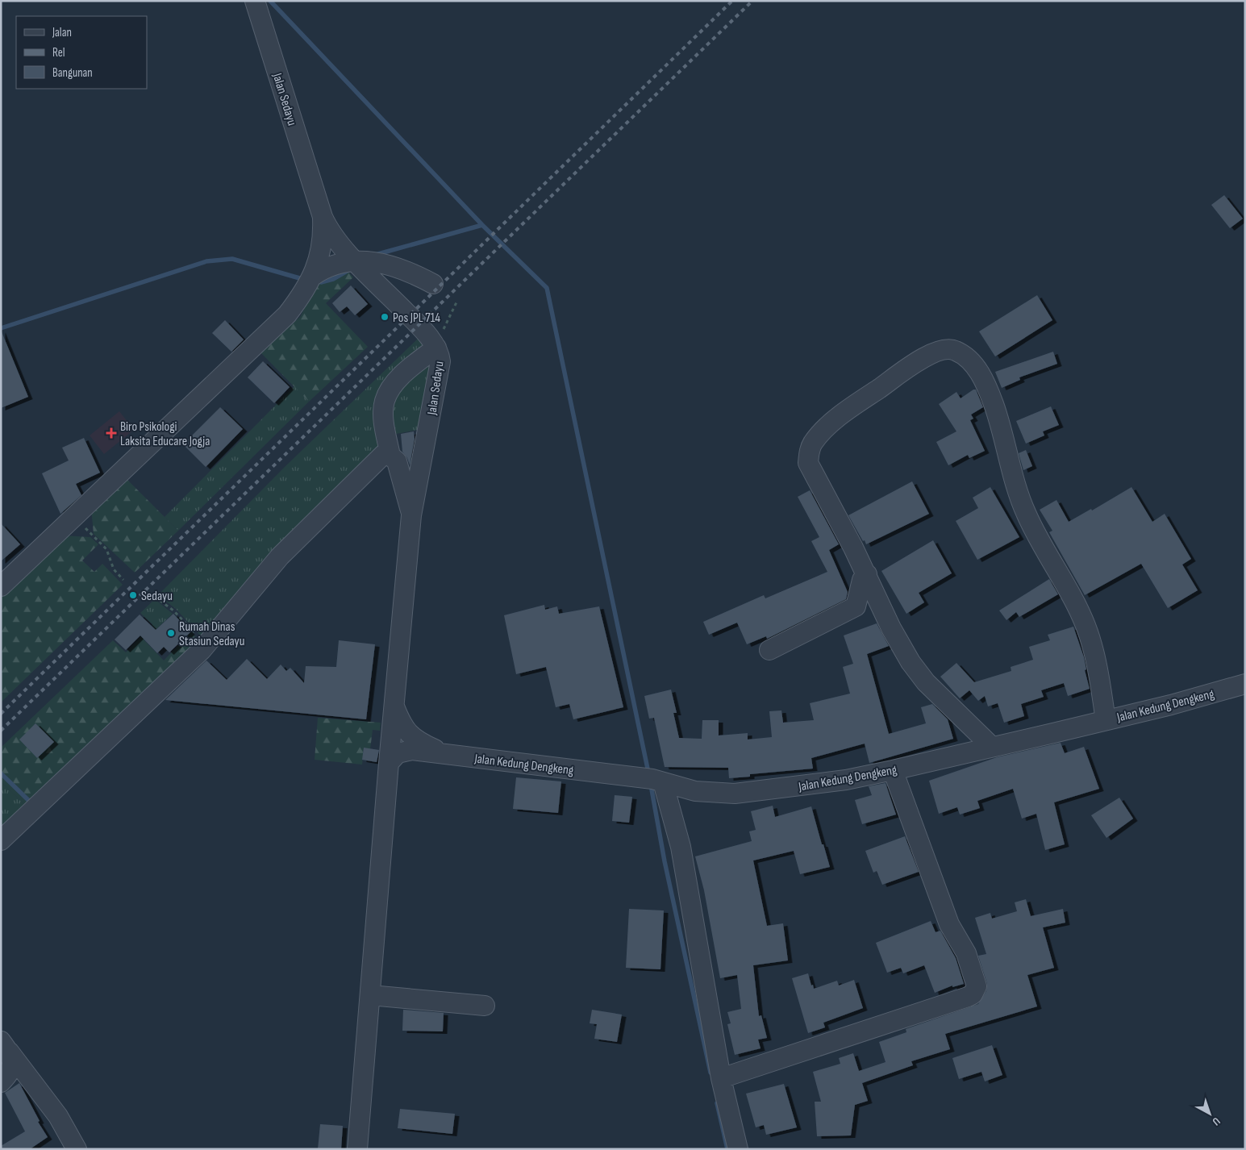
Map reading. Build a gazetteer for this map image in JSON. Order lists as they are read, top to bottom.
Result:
{
  "streets": {
    "street": ["Jalan Sedayu", "Jalan Kedung Dengkeng"]
  },
  "places": {
    "other": ["Pos JPL 714", "Sedayu", "Rumah Dinas Stasiun Sedayu"],
    "health": ["Biro Psikologi Laksita Educare Jogja"]
  },
  "legend": ["Jalan", "Rel", "Bangunan"],
  "north": "bottom right"
}
